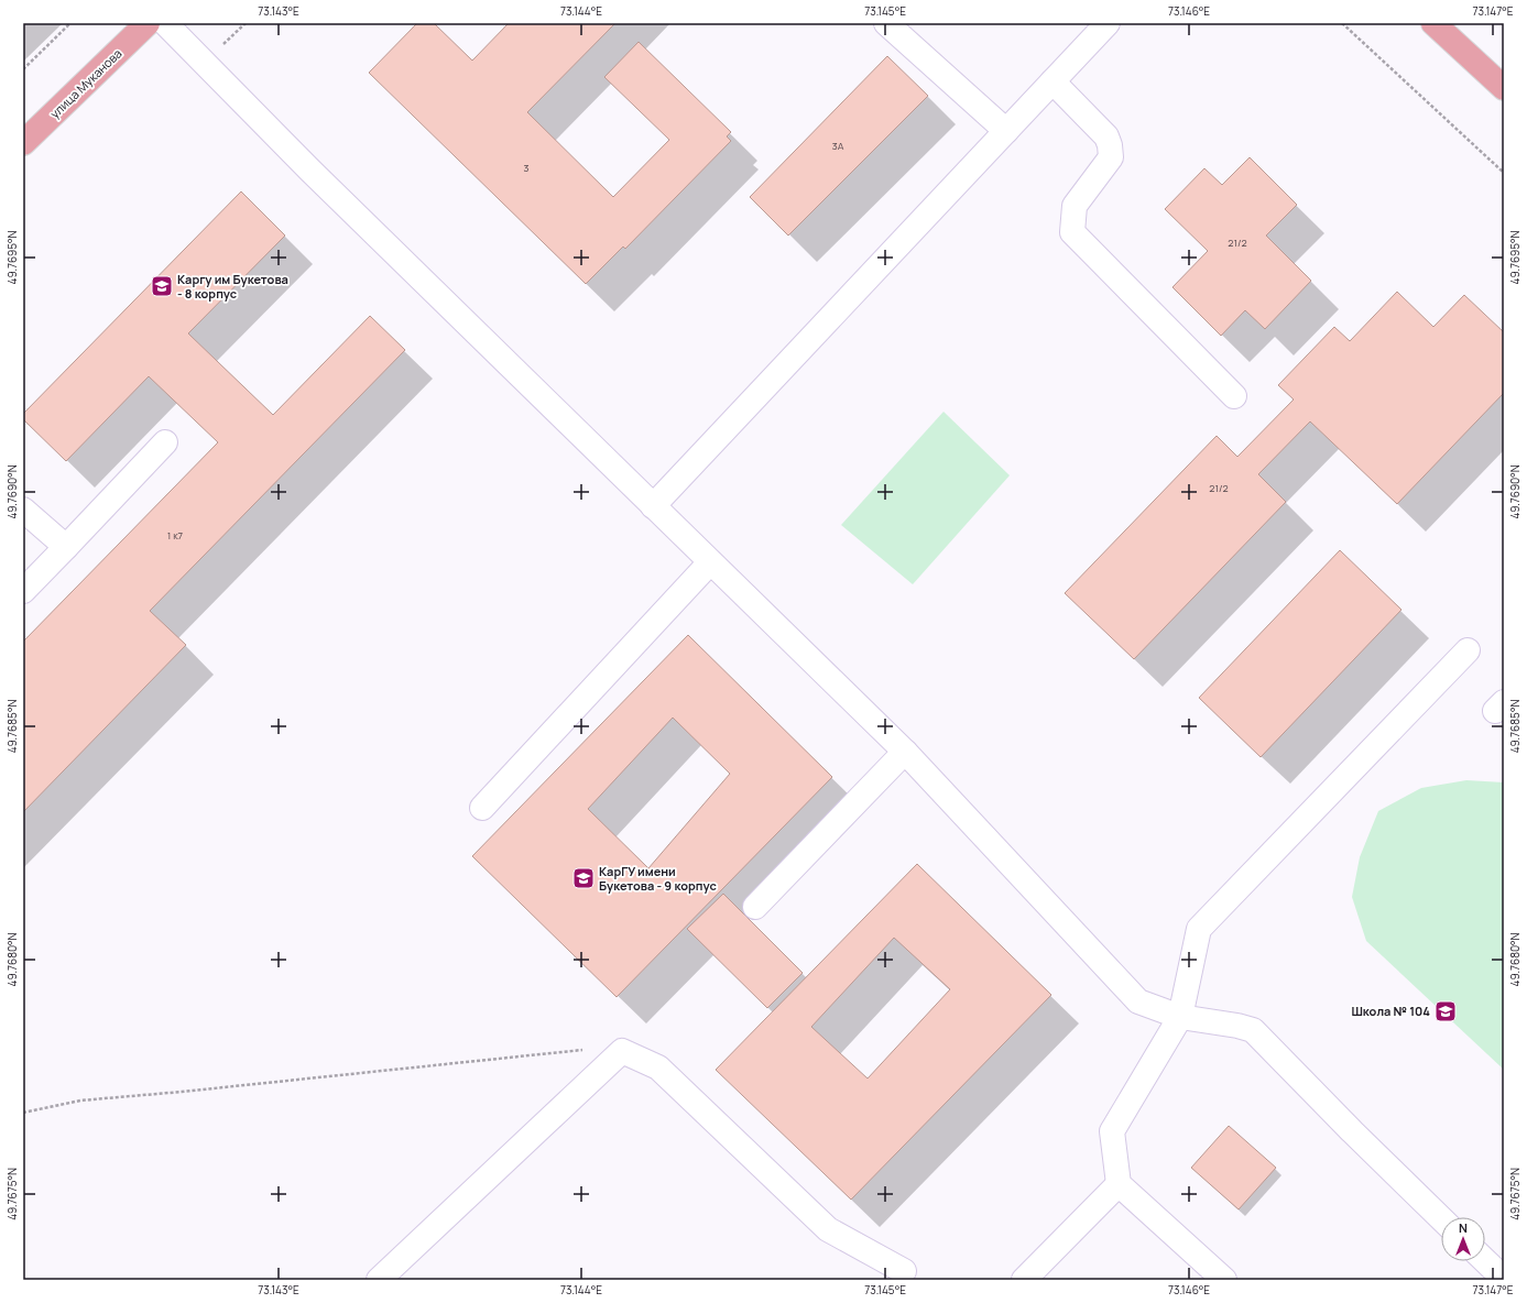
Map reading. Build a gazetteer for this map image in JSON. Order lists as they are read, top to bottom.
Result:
{
  "streets": {
    "main road": ["улица Муканова"]
  },
  "places": {
    "school or university": ["Каргу им Букетова - 8 корпус", "КарГУ имени Букетова - 9 корпус", "Школа № 104"]
  },
  "house_numbers": [
    "3А",
    "3",
    "21/2",
    "21/2",
    "1 к7"
  ],
  "north": "top",
  "coordinates": [
    "73.143°E",
    "73.144°E",
    "73.145°E",
    "73.146°E",
    "73.147°E",
    "49.7695°N",
    "49.7690°N",
    "49.7685°N",
    "49.7680°N",
    "49.7675°N"
  ]
}
